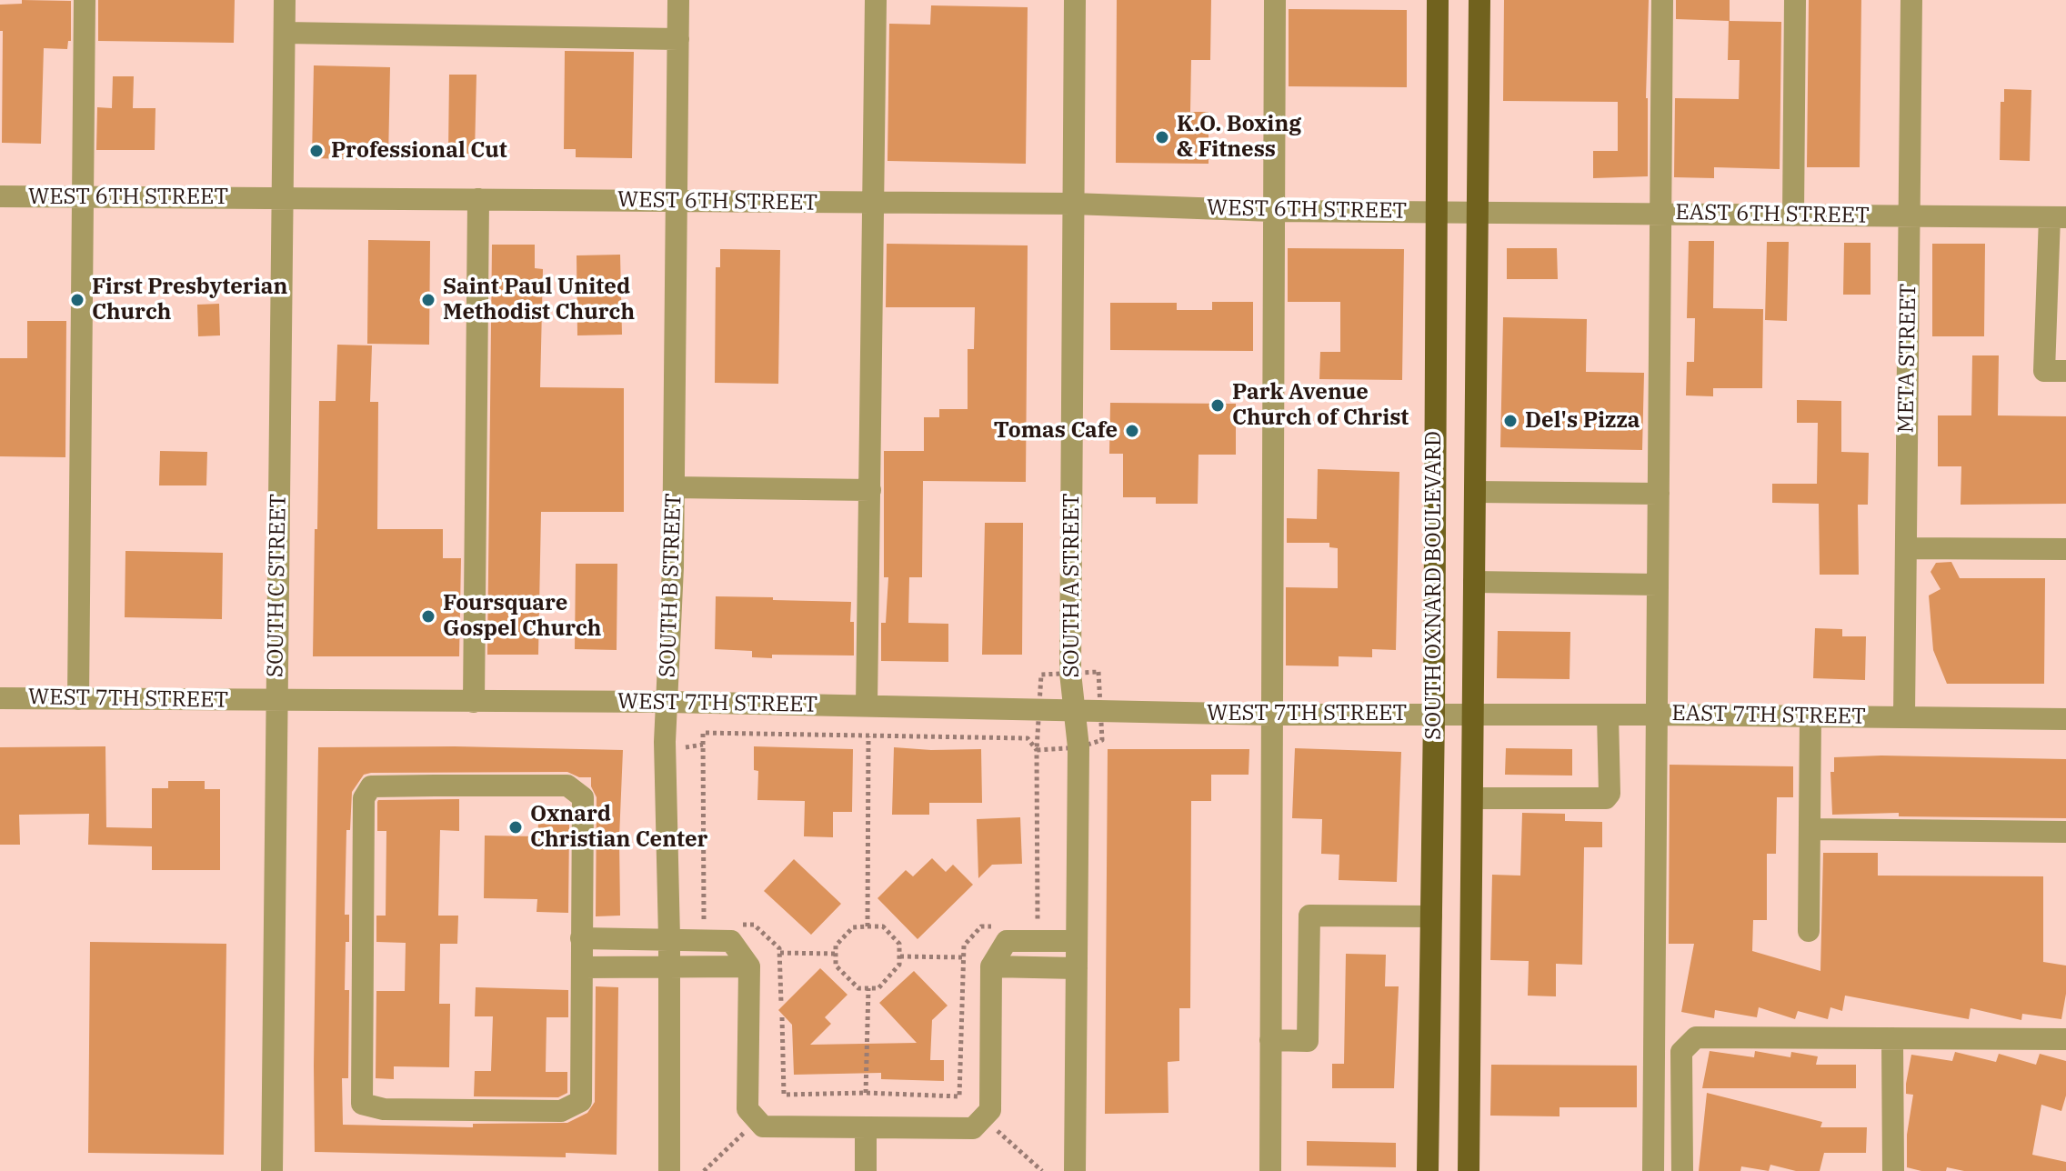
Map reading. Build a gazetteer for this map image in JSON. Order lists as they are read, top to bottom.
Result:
{
  "streets": {
    "main road": ["SOUTH OXNARD BOULEVARD"],
    "street": [
      "WEST 6TH STREET",
      "EAST 6TH STREET",
      "META STREET",
      "SOUTH C STREET",
      "SOUTH B STREET",
      "SOUTH A STREET",
      "WEST 7TH STREET",
      "EAST 7TH STREET"
    ]
  },
  "crossings": [
    ["WEST 6TH STREET", "EAST 6TH STREET"],
    ["WEST 6TH STREET", "SOUTH C STREET"],
    ["WEST 6TH STREET", "SOUTH B STREET"],
    ["WEST 6TH STREET", "SOUTH A STREET"],
    ["WEST 6TH STREET", "SOUTH OXNARD BOULEVARD"],
    ["EAST 6TH STREET", "META STREET"],
    ["EAST 6TH STREET", "SOUTH OXNARD BOULEVARD"],
    ["META STREET", "EAST 7TH STREET"],
    ["SOUTH C STREET", "WEST 7TH STREET"],
    ["SOUTH B STREET", "WEST 7TH STREET"],
    ["SOUTH A STREET", "WEST 7TH STREET"],
    ["SOUTH OXNARD BOULEVARD", "WEST 7TH STREET"],
    ["SOUTH OXNARD BOULEVARD", "EAST 7TH STREET"],
    ["WEST 7TH STREET", "EAST 7TH STREET"]
  ],
  "places": [
    "K.O. Boxing & Fitness",
    "Professional Cut",
    "First Presbyterian Church",
    "Saint Paul United Methodist Church",
    "Park Avenue Church of Christ",
    "Del's Pizza",
    "Tomas Cafe",
    "Foursquare Gospel Church",
    "Oxnard Christian Center"
  ]
}
